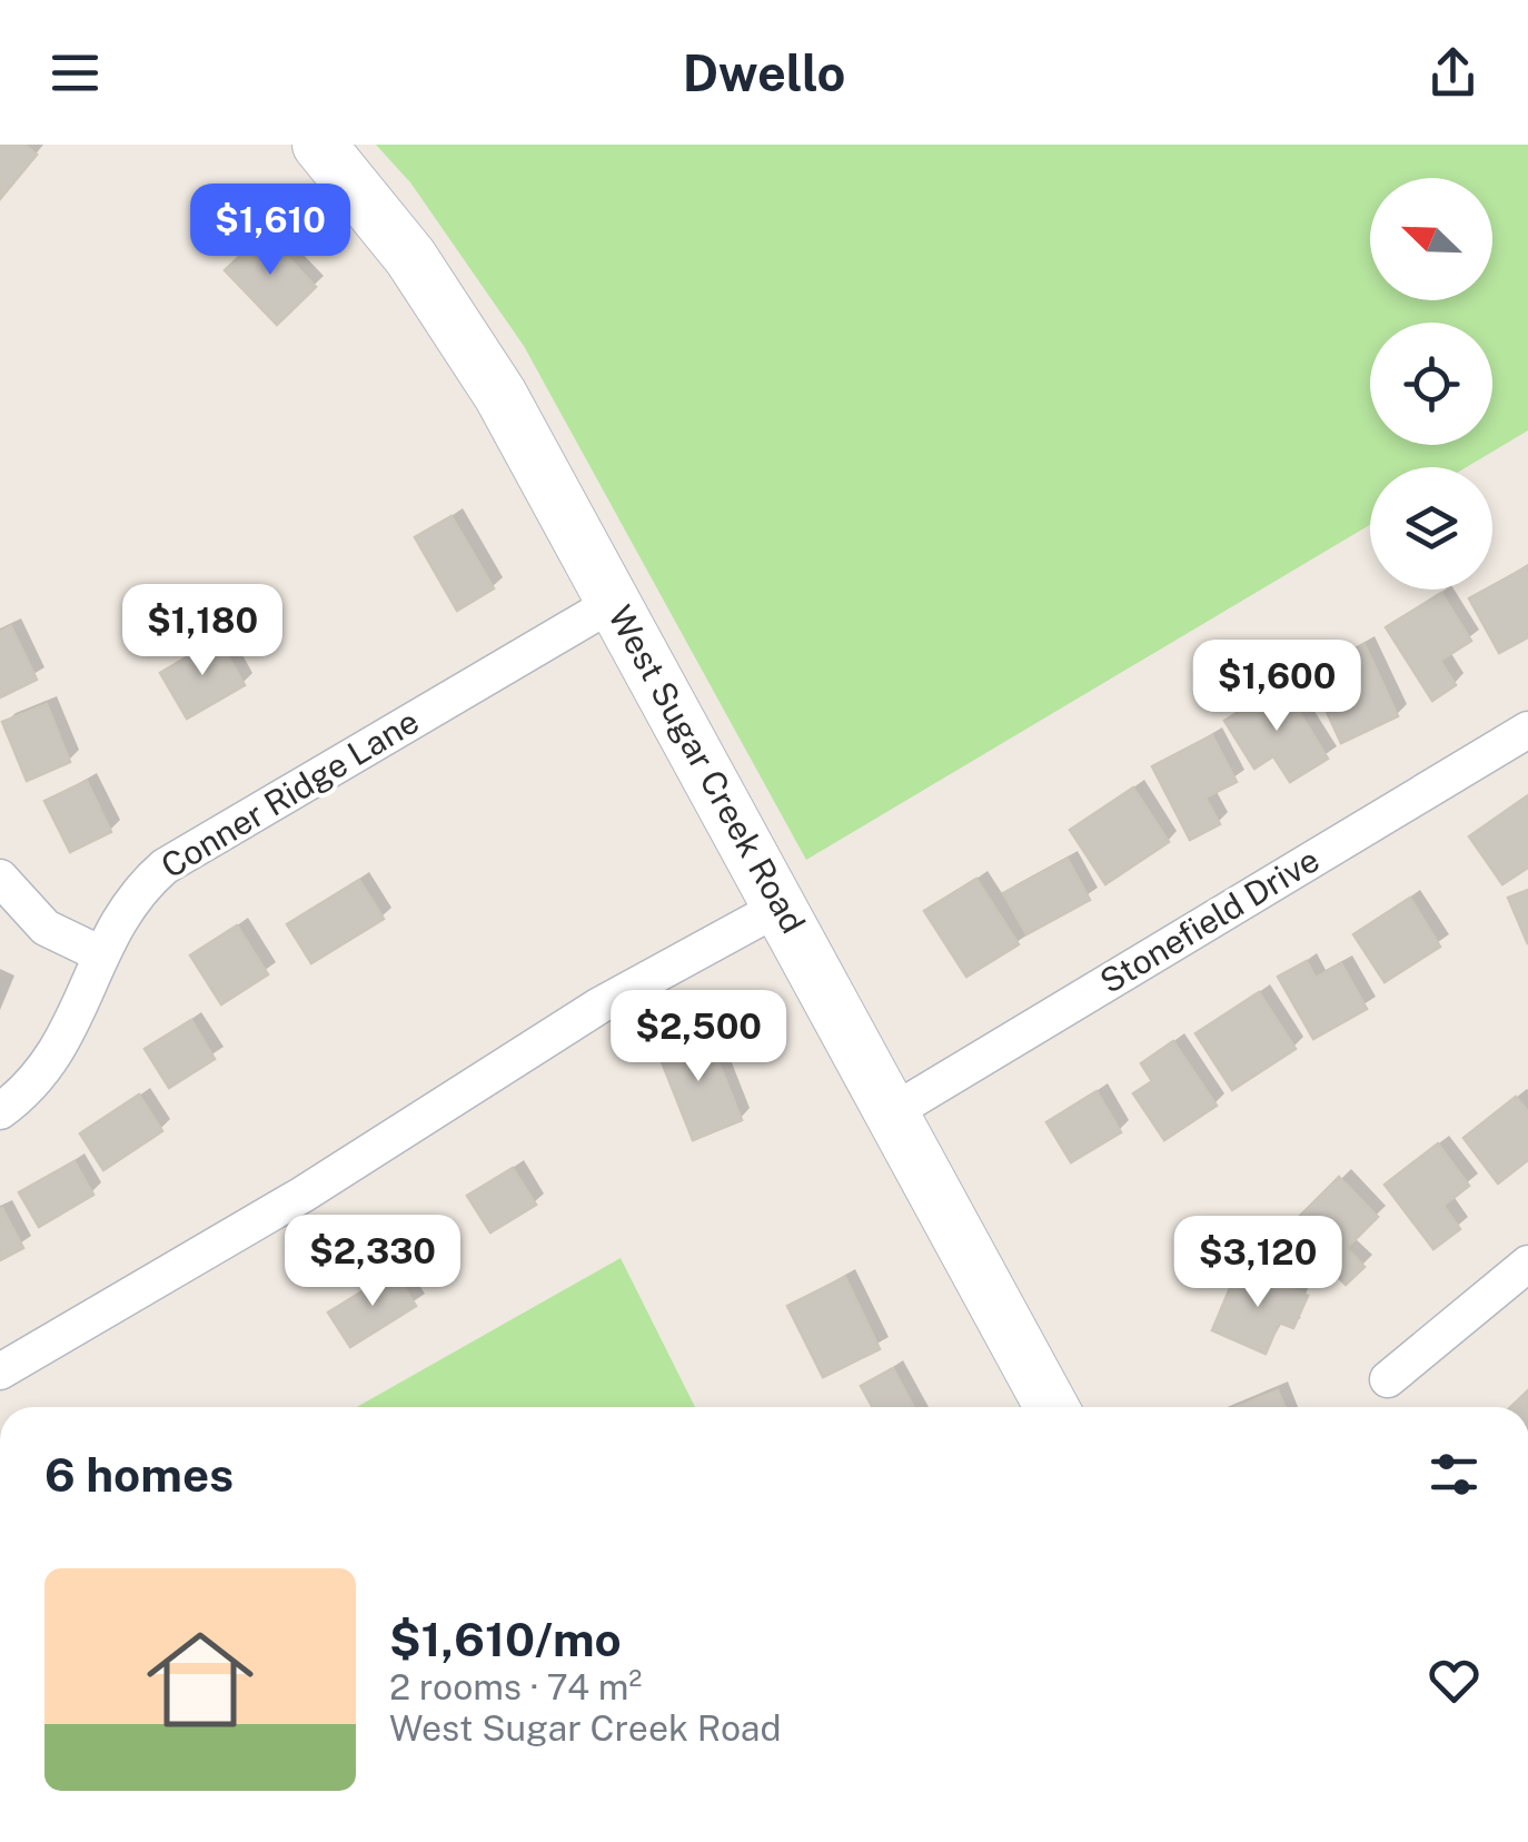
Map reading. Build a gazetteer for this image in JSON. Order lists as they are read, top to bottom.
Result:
{
  "streets": {
    "main road": ["West Sugar Creek Road"],
    "street": ["Conner Ridge Lane", "Stonefield Drive"]
  },
  "crossings": [
    ["West Sugar Creek Road", "Conner Ridge Lane"],
    ["West Sugar Creek Road", "Stonefield Drive"]
  ],
  "north": "top left",
  "page": {
    "header": "Dwello",
    "price": [
      "$1,610",
      "$1,180",
      "$1,600",
      "$2,500",
      "$2,330",
      "$3,120"
    ],
    "heading": "6 homes",
    "list": [
      {
        "name": "$1,610/mo",
        "note": "2 rooms · 74 m² · West Sugar Creek Road"
      }
    ]
  }
}
